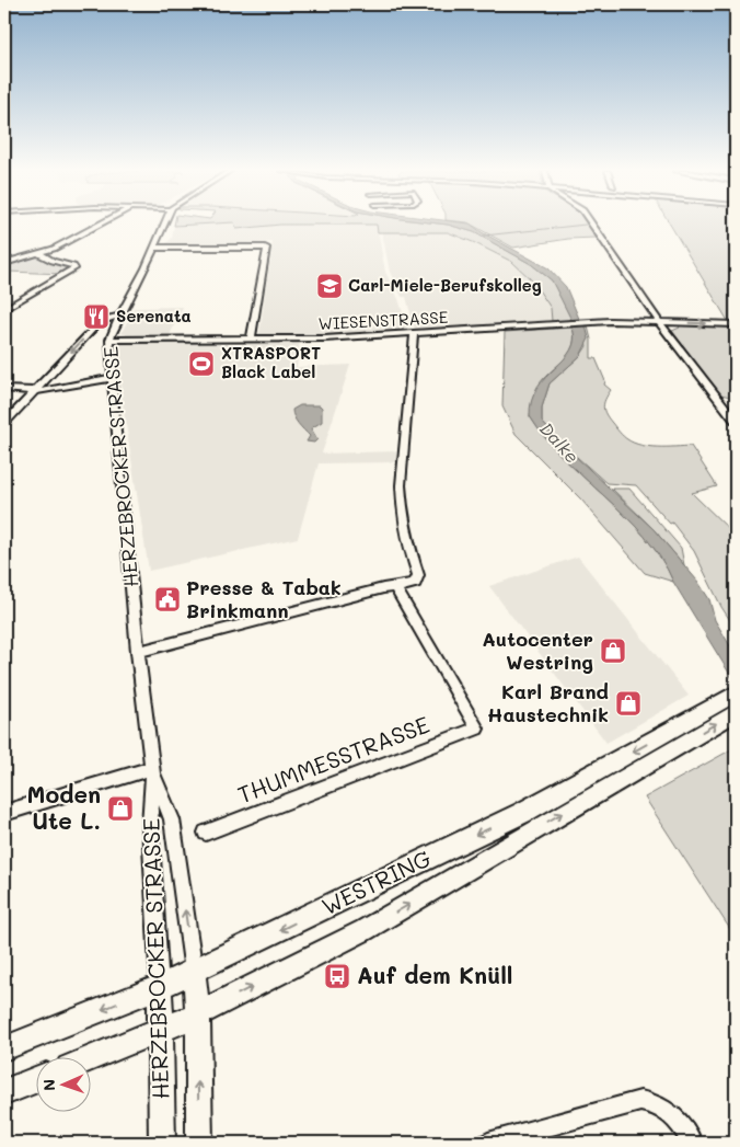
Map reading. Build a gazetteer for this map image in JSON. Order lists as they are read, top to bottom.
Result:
{
  "streets": {
    "main road": ["HERZEBROCKER STRASSE", "WESTRING"],
    "street": ["WIESENSTRASSE", "THUMMESSTRASSE"]
  },
  "crossings": [
    ["WIESENSTRASSE", "HERZEBROCKER STRASSE"],
    ["HERZEBROCKER STRASSE", "WESTRING"]
  ],
  "water": ["Dalke"],
  "places": {
    "school or university": ["Carl-Miele-Berufskolleg"],
    "restaurant": ["Serenata"],
    "sports": ["XTRASPORT Black Label"],
    "public building": ["Presse & Tabak Brinkmann"],
    "shop": ["Autocenter Westring", "Karl Brand Haustechnik", "Moden Ute L."],
    "bus stop": ["Auf dem Knüll"]
  },
  "north": "left"
}
